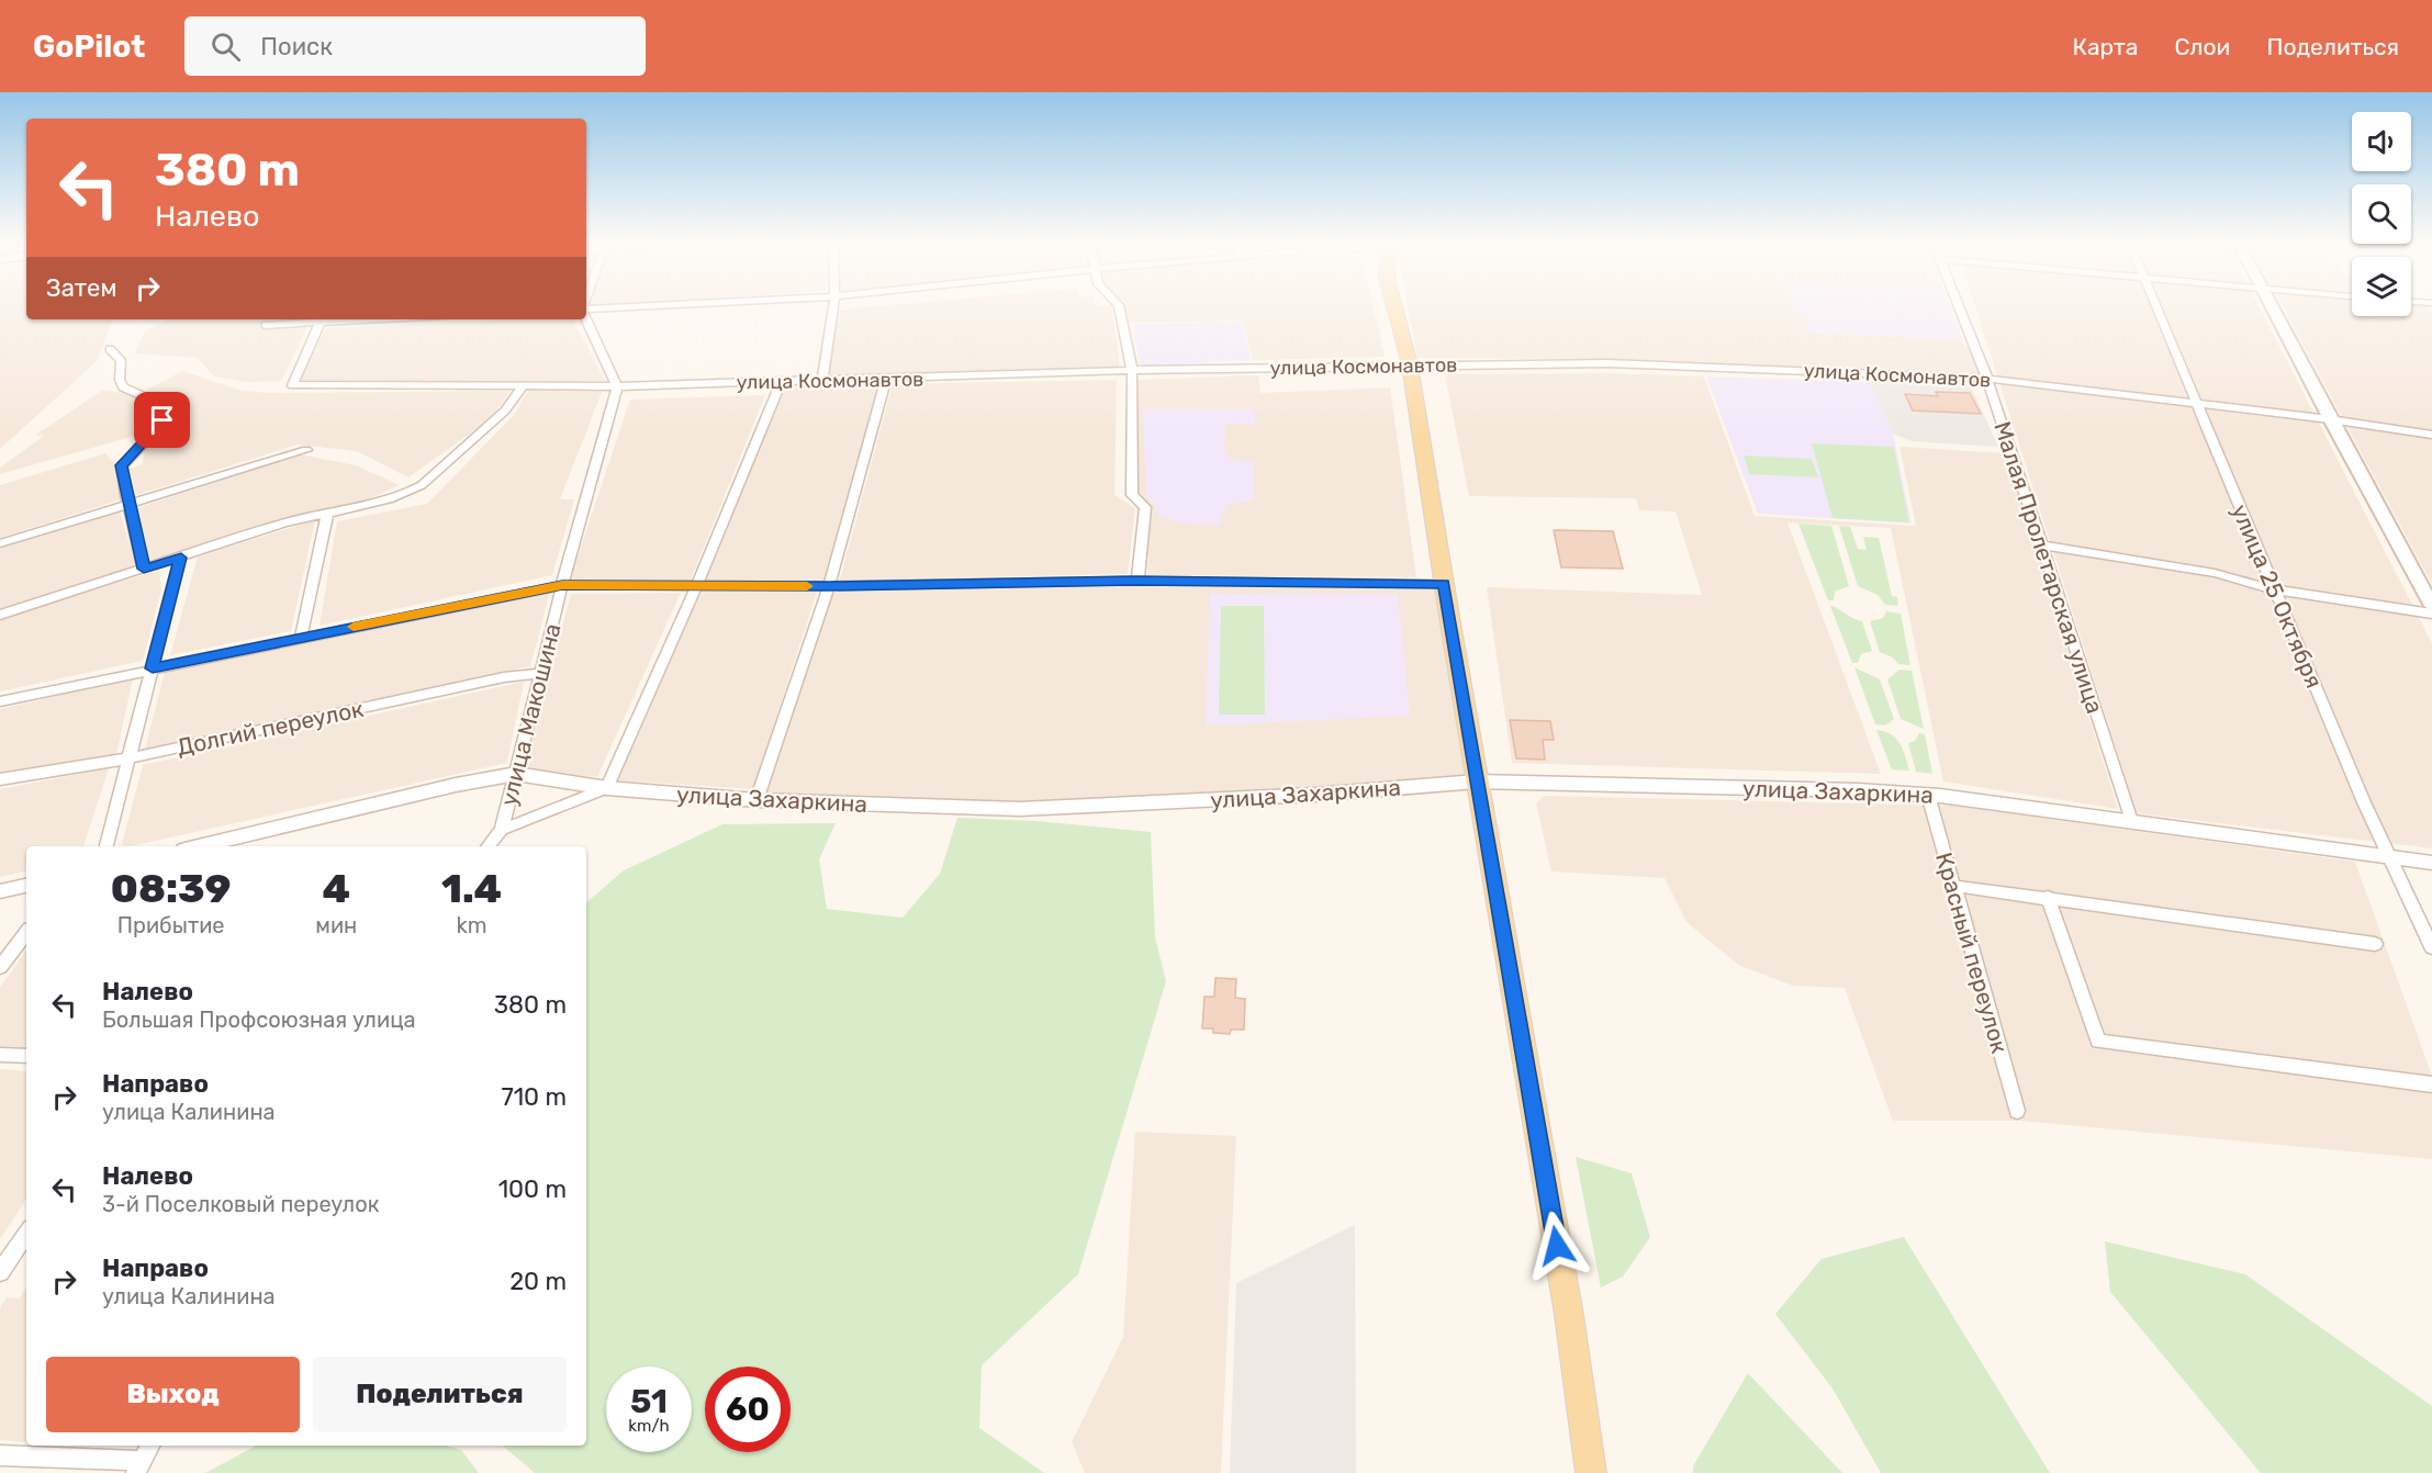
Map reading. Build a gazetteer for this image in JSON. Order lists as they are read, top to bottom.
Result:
{
  "streets": {
    "street": [
      "улица Космонавтов",
      "Малая Пролетарская улица",
      "улица 25 Октября",
      "улица Макошина",
      "Долгий переулок",
      "улица Захаркина",
      "Красный переулок"
    ]
  },
  "crossings": [
    ["улица Космонавтов", "Малая Пролетарская улица"],
    ["улица Космонавтов", "улица 25 Октября"],
    ["улица Космонавтов", "улица Макошина"],
    ["Малая Пролетарская улица", "улица Захаркина"],
    ["улица 25 Октября", "улица Захаркина"],
    ["улица Макошина", "Долгий переулок"],
    ["улица Макошина", "улица Захаркина"],
    ["улица Захаркина", "Красный переулок"]
  ],
  "page": {
    "header": "GoPilot",
    "search": "Поиск",
    "nav": ["Карта", "Слои", "Поделиться"],
    "turn": ["380 m", "Налево"],
    "then": "Затем",
    "eta": [
      "08:39",
      "Прибытие",
      "4",
      "мин",
      "1.4",
      "km"
    ],
    "list": [
      {
        "name": "Налево",
        "note": "Большая Профсоюзная улица",
        "value": "380 m"
      },
      {
        "name": "Направо",
        "note": "улица Калинина",
        "value": "710 m"
      },
      {
        "name": "Налево",
        "note": "3-й Поселковый переулок",
        "value": "100 m"
      },
      {
        "name": "Направо",
        "note": "улица Калинина",
        "value": "20 m"
      }
    ],
    "buttons": ["Выход", "Поделиться"],
    "speed": "51 km/h",
    "limit": "60"
  }
}
